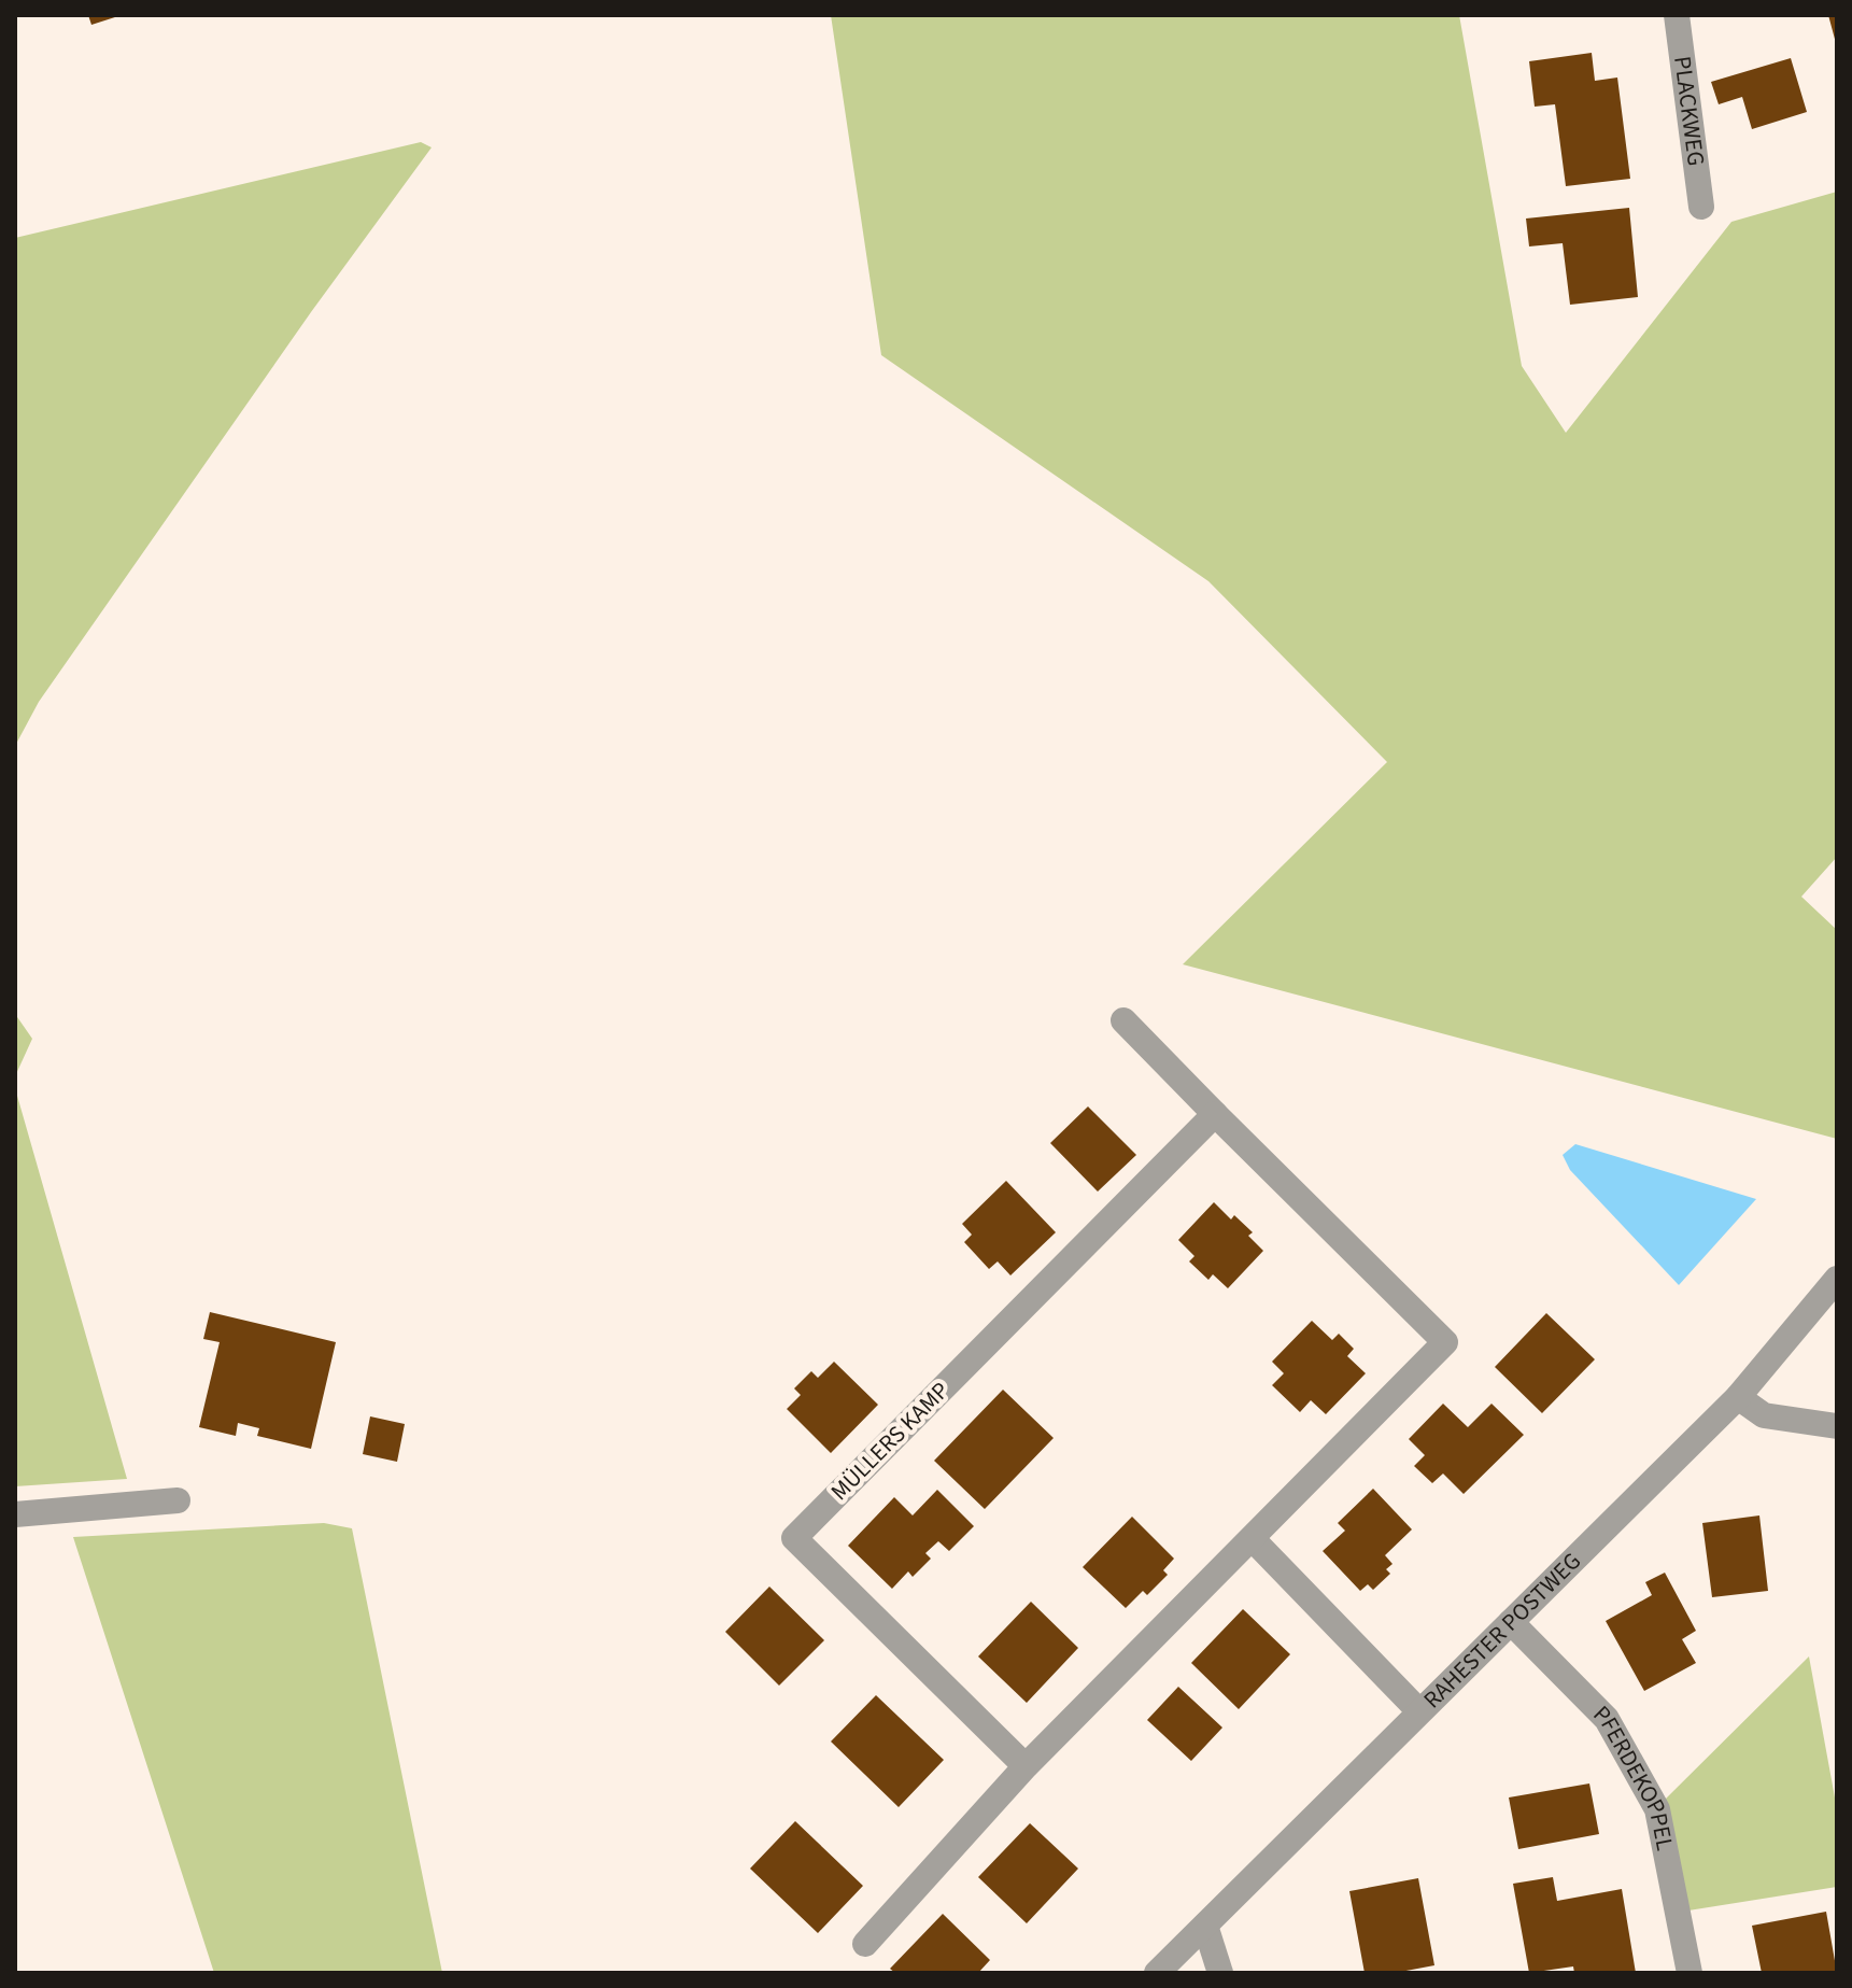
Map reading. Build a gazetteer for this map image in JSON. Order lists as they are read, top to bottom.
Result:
{
  "streets": {
    "street": [
      "PLACKWEG",
      "MÜLLERS KAMP",
      "RAHESTER POSTWEG",
      "PFERDEKOPPEL"
    ]
  },
  "crossings": [
    ["RAHESTER POSTWEG", "PFERDEKOPPEL"]
  ]
}
